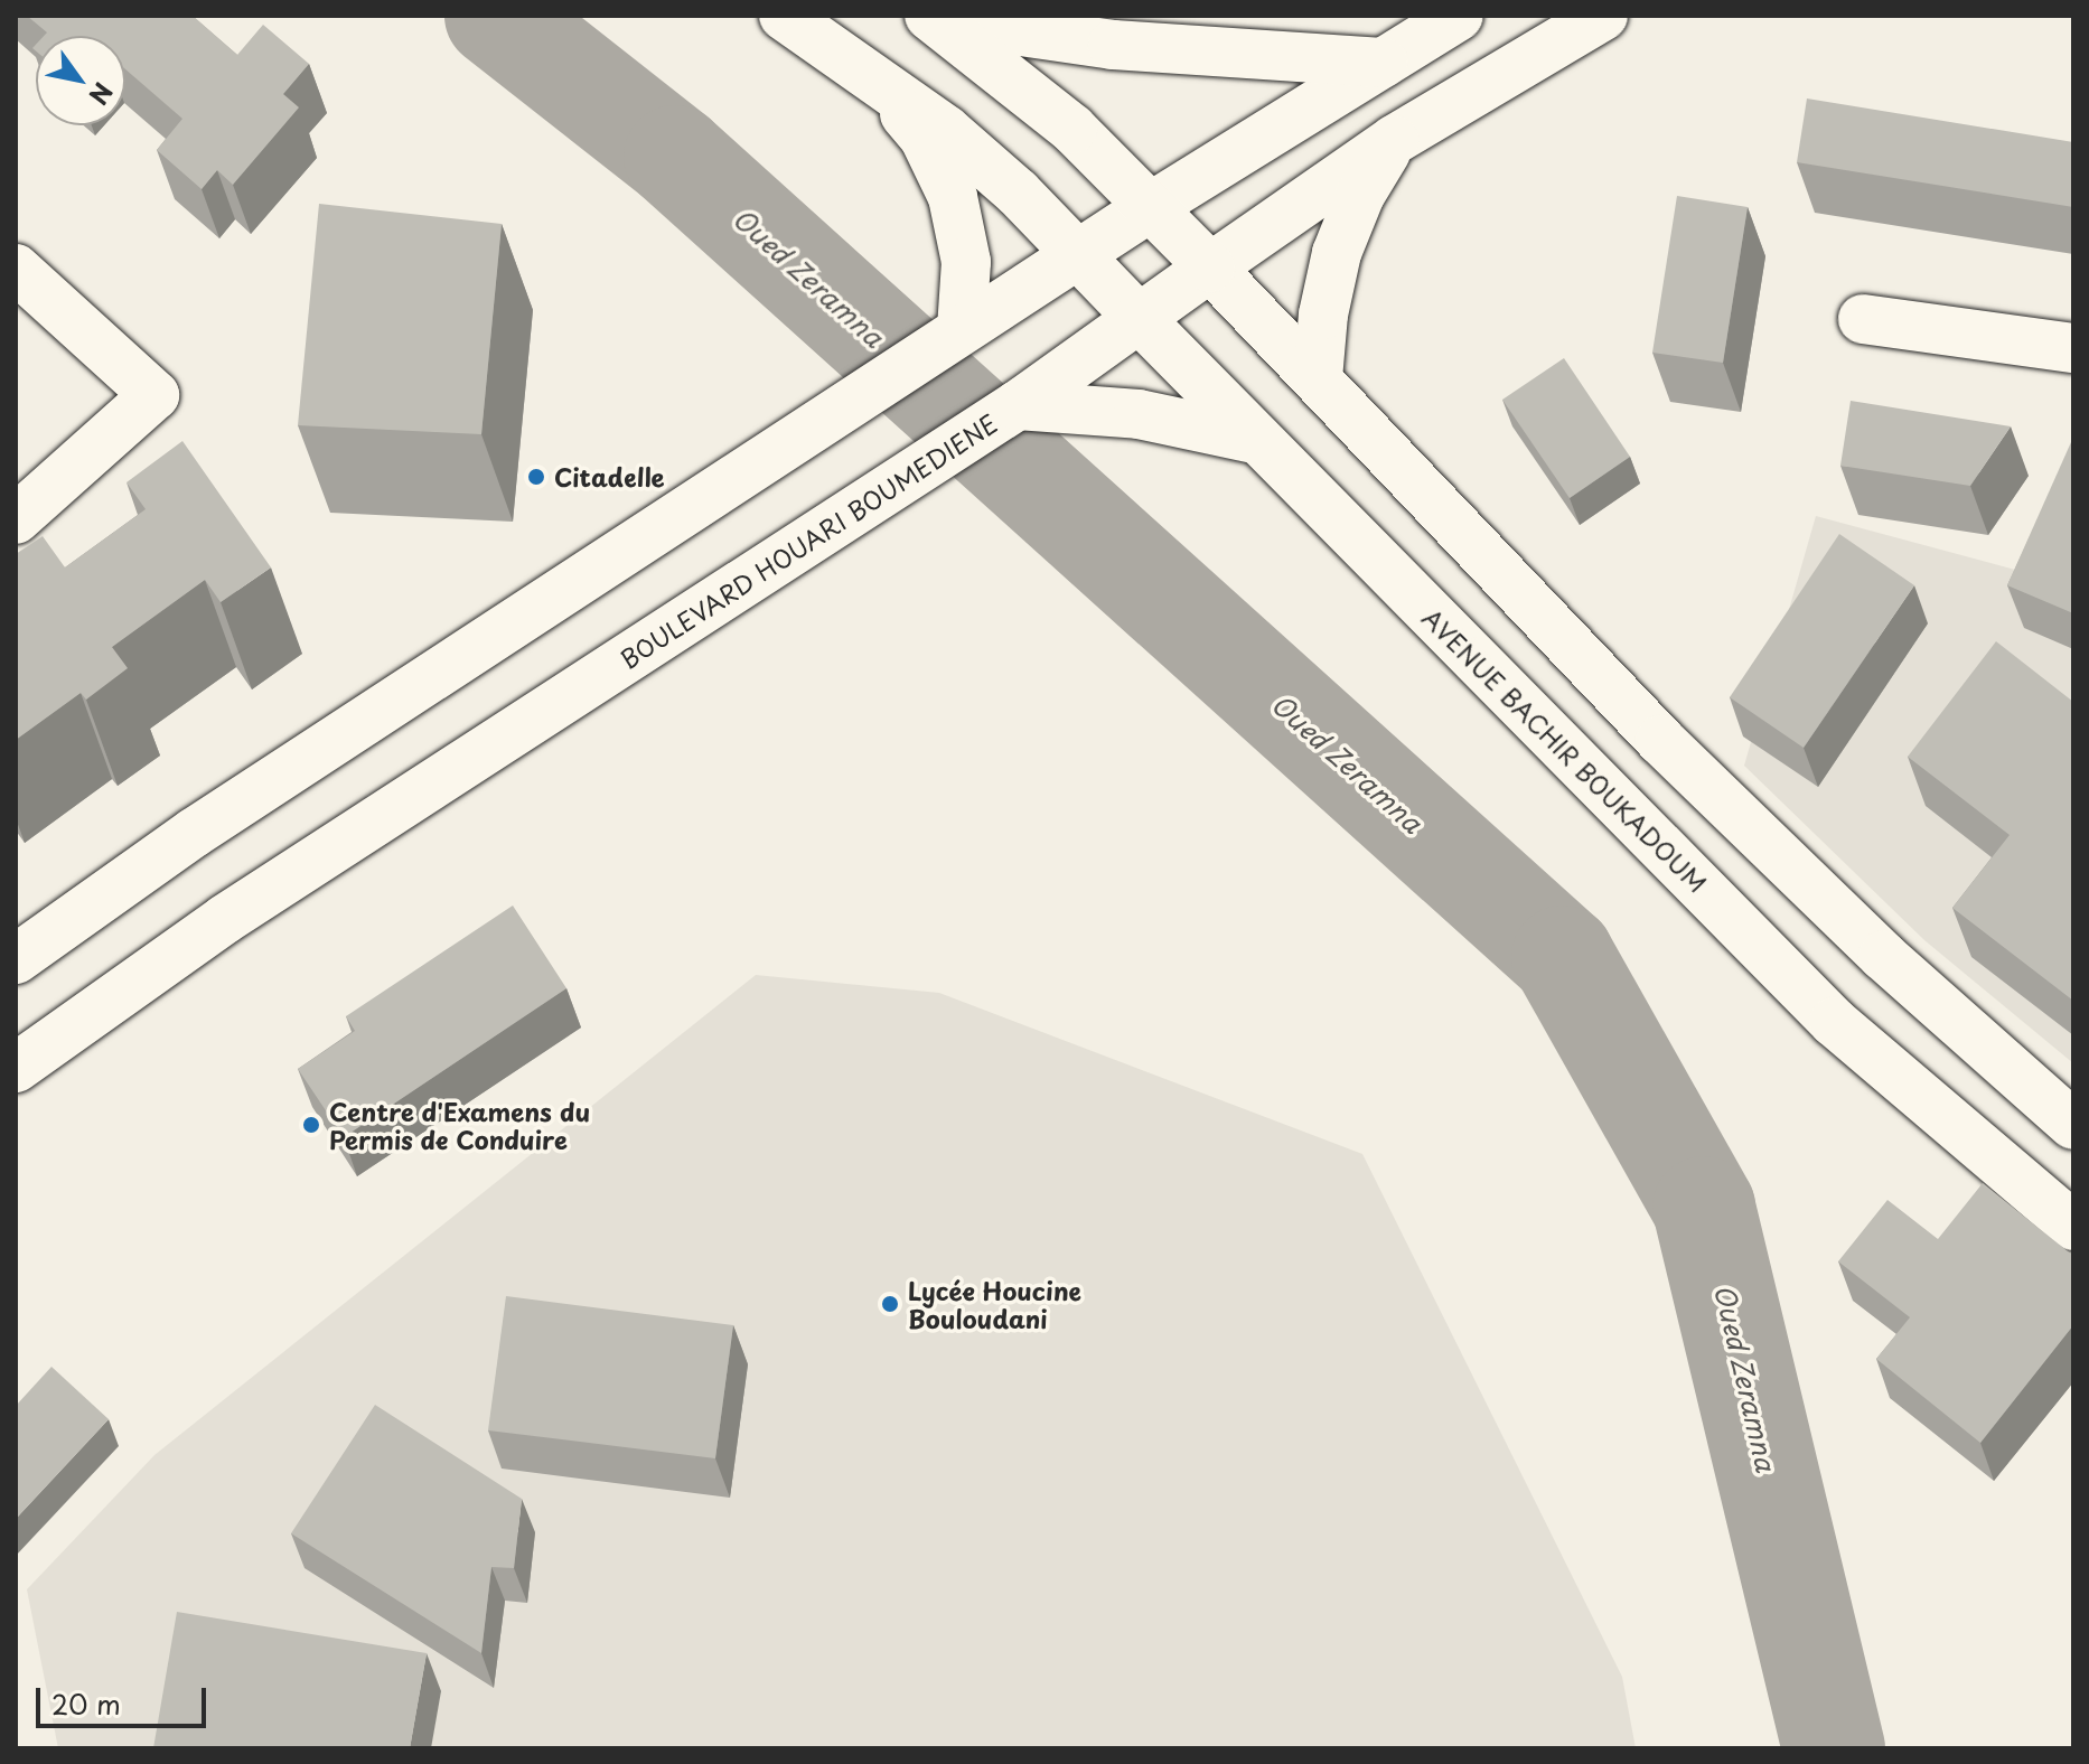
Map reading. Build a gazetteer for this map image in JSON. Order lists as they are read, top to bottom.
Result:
{
  "streets": {
    "main road": ["BOULEVARD HOUARI BOUMEDIENE", "AVENUE BACHIR BOUKADOUM"]
  },
  "crossings": [
    ["BOULEVARD HOUARI BOUMEDIENE", "AVENUE BACHIR BOUKADOUM"]
  ],
  "water": ["Oued Zeramna"],
  "places": ["Citadelle", "Centre d'Examens du Permis de Conduire", "Lycée Houcine Bouloudani"],
  "scale_bar": "20 m",
  "north": "bottom right"
}
